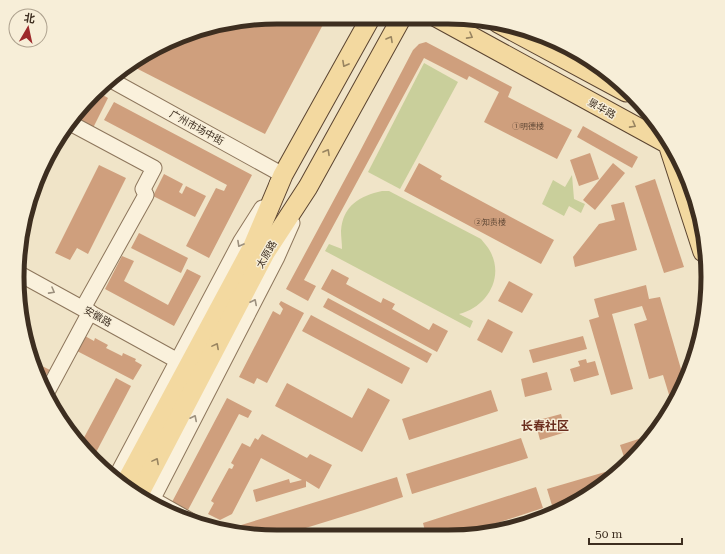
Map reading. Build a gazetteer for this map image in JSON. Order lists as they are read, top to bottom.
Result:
{
  "streets": {
    "main road": ["景华路", "太原路"],
    "street": ["广州市场中街", "安徽路"]
  },
  "crossings": [
    ["广州市场中街", "太原路"]
  ],
  "one_way": ["安徽路"],
  "districts": ["长春社区"],
  "house_numbers": ["①明德楼", "②知责楼"],
  "scale_bar": "50 m",
  "north": "top"
}
